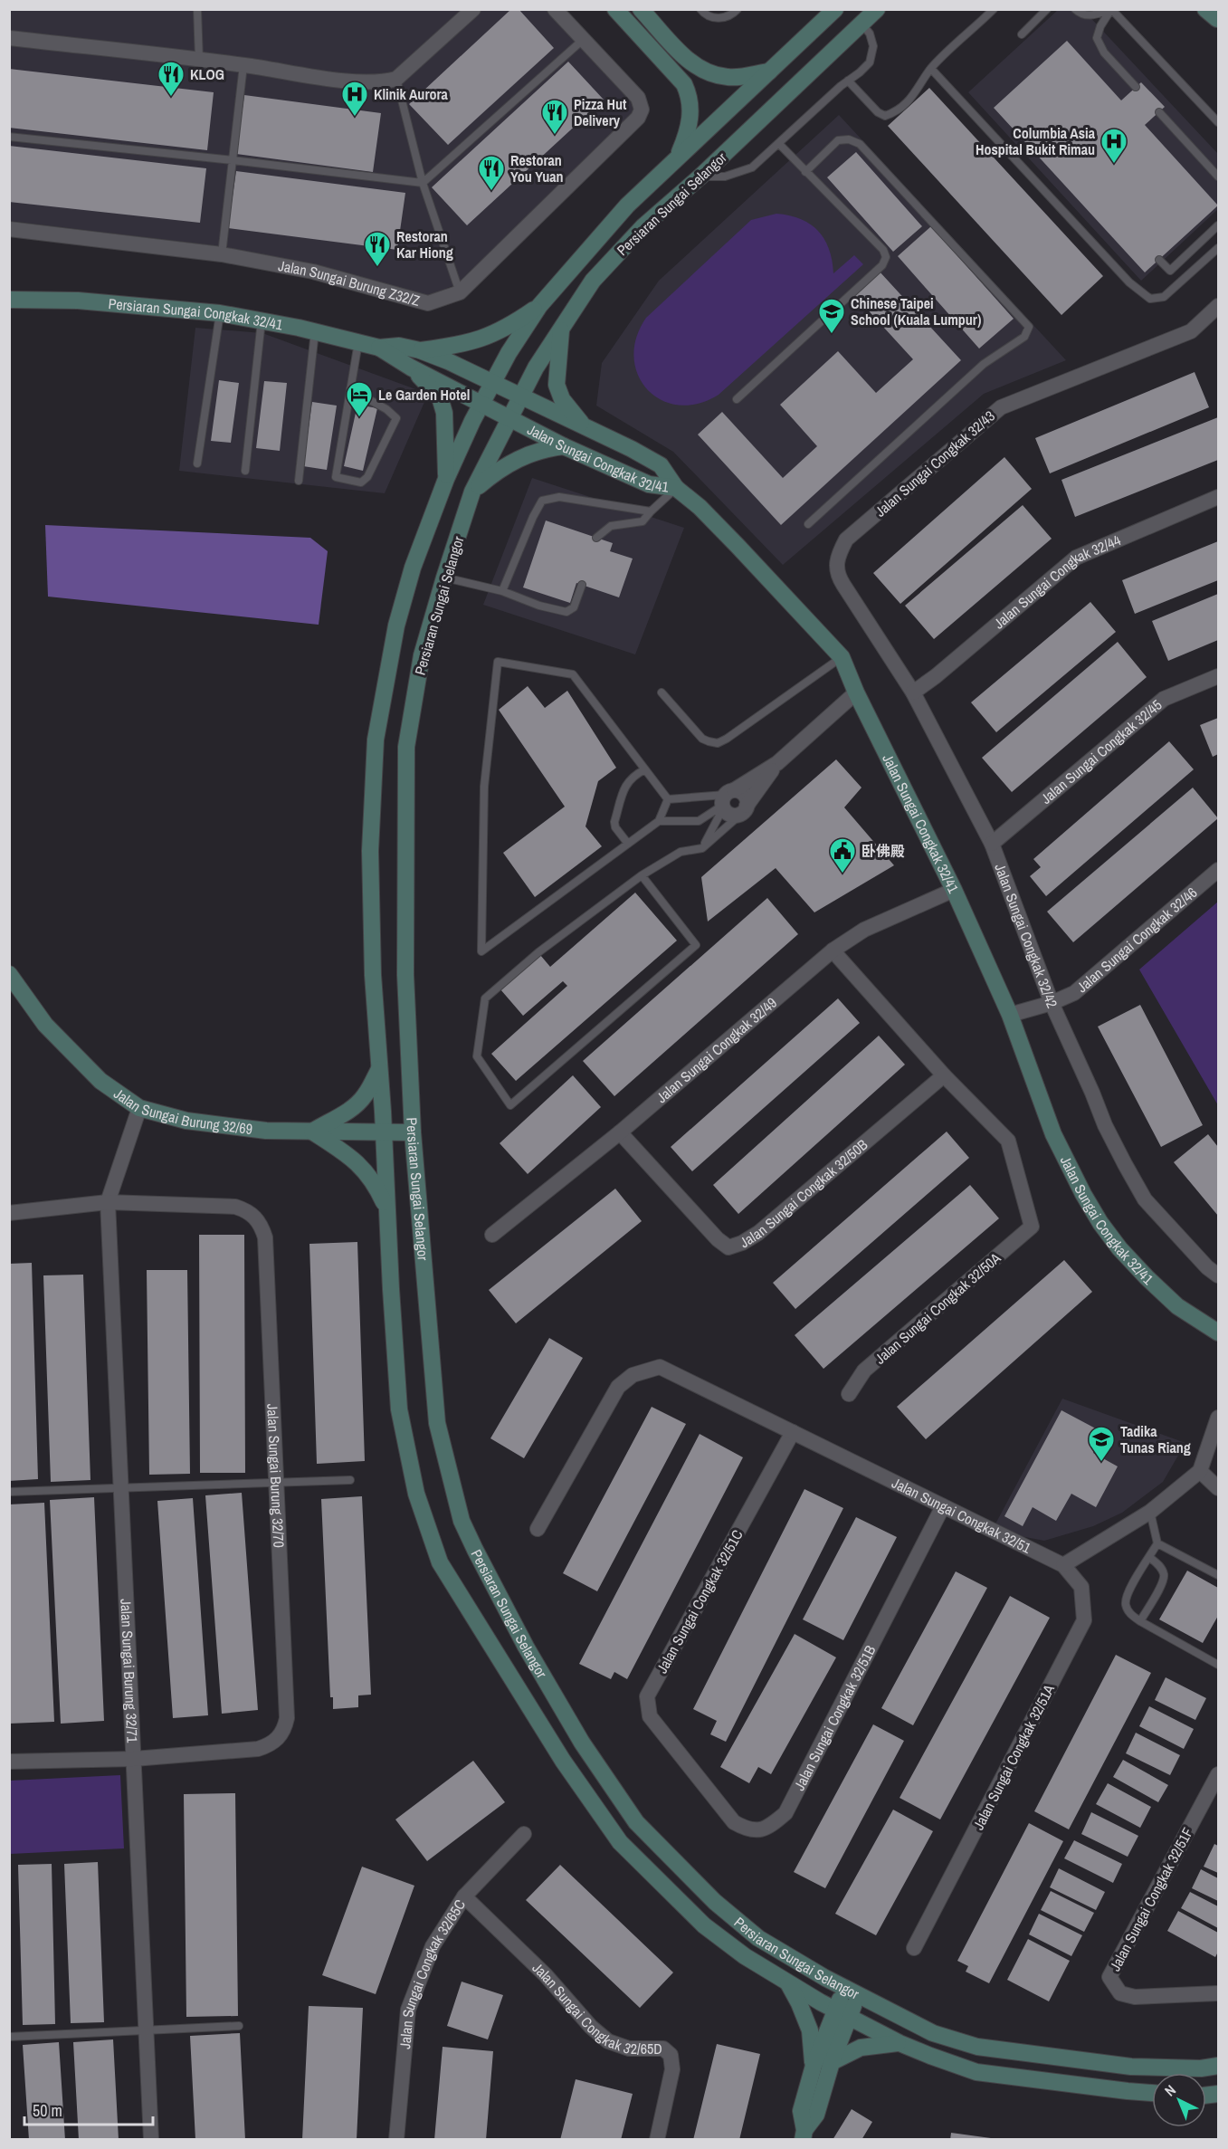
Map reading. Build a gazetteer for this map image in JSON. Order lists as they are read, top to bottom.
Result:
{
  "streets": {
    "main road": [
      "Persiaran Sungai Selangor",
      "Persiaran Sungai Congkak 32/41",
      "Jalan Sungai Congkak 32/41",
      "Jalan Sungai Burung 32/69"
    ],
    "street": [
      "Jalan Sungai Burung Z32/Z",
      "Jalan Sungai Congkak 32/43",
      "Jalan Sungai Congkak 32/44",
      "Jalan Sungai Congkak 32/45",
      "Jalan Sungai Congkak 32/42",
      "Jalan Sungai Congkak 32/46",
      "Jalan Sungai Congkak 32/49",
      "Jalan Sungai Congkak 32/50B",
      "Jalan Sungai Congkak 32/50A",
      "Jalan Sungai Burung 32/70",
      "Jalan Sungai Congkak 32/51",
      "Jalan Sungai Congkak 32/51C",
      "Jalan Sungai Burung 32/71",
      "Jalan Sungai Congkak 32/51B",
      "Jalan Sungai Congkak 32/51A",
      "Jalan Sungai Congkak 32/51F",
      "Jalan Sungai Congkak 32/65C",
      "Jalan Sungai Congkak 32/65D"
    ]
  },
  "crossings": [
    ["Persiaran Sungai Selangor", "Persiaran Sungai Congkak 32/41"],
    ["Persiaran Sungai Selangor", "Jalan Sungai Congkak 32/41"],
    ["Persiaran Sungai Selangor", "Jalan Sungai Burung 32/69"],
    ["Persiaran Sungai Congkak 32/41", "Jalan Sungai Congkak 32/41"],
    ["Jalan Sungai Congkak 32/41", "Jalan Sungai Congkak 32/46"],
    ["Jalan Sungai Congkak 32/41", "Jalan Sungai Congkak 32/49"],
    ["Jalan Sungai Congkak 32/43", "Jalan Sungai Congkak 32/42"],
    ["Jalan Sungai Congkak 32/44", "Jalan Sungai Congkak 32/42"],
    ["Jalan Sungai Congkak 32/45", "Jalan Sungai Congkak 32/42"],
    ["Jalan Sungai Congkak 32/42", "Jalan Sungai Congkak 32/46"],
    ["Jalan Sungai Congkak 32/49", "Jalan Sungai Congkak 32/50B"],
    ["Jalan Sungai Congkak 32/50B", "Jalan Sungai Congkak 32/50A"],
    ["Jalan Sungai Burung 32/70", "Jalan Sungai Burung 32/71"],
    ["Jalan Sungai Congkak 32/51", "Jalan Sungai Congkak 32/51C"],
    ["Jalan Sungai Congkak 32/51", "Jalan Sungai Congkak 32/51B"],
    ["Jalan Sungai Congkak 32/51", "Jalan Sungai Congkak 32/51A"],
    ["Jalan Sungai Congkak 32/51C", "Jalan Sungai Congkak 32/51B"],
    ["Jalan Sungai Congkak 32/65C", "Jalan Sungai Congkak 32/65D"]
  ],
  "places": {
    "restaurant": [
      "KLOG",
      "Pizza Hut Delivery",
      "Restoran You Yuan",
      "Restoran Kar Hiong"
    ],
    "hospital": ["Klinik Aurora", "Columbia Asia Hospital Bukit Rimau"],
    "school or university": ["Chinese Taipei School (Kuala Lumpur)", "Tadika Tunas Riang"],
    "hotel": ["Le Garden Hotel"],
    "public building": ["卧佛殿"]
  },
  "scale_bar": "50 m",
  "north": "top left"
}
